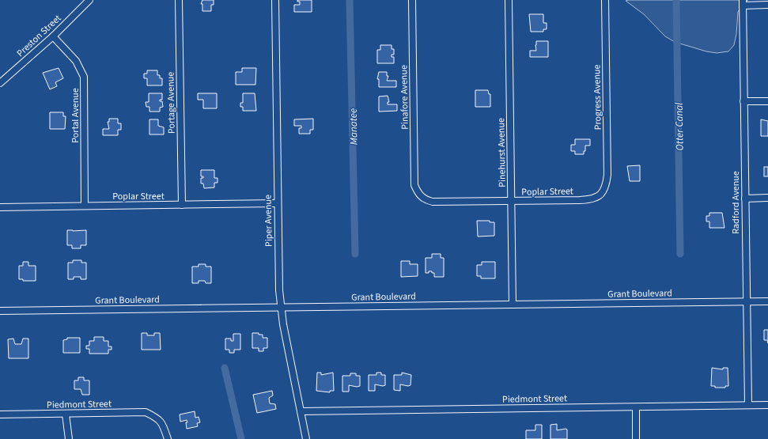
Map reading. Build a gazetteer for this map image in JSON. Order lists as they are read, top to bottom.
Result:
{
  "streets": {
    "street": [
      "Preston Street",
      "Pinafore Avenue",
      "Progress Avenue",
      "Portage Avenue",
      "Portal Avenue",
      "Pinehurst Avenue",
      "Poplar Street",
      "Radford Avenue",
      "Piper Avenue",
      "Grant Boulevard",
      "Piedmont Street"
    ]
  },
  "crossings": [
    ["Preston Street", "Portal Avenue"],
    ["Pinafore Avenue", "Poplar Street"],
    ["Progress Avenue", "Poplar Street"],
    ["Portage Avenue", "Poplar Street"],
    ["Portal Avenue", "Poplar Street"],
    ["Pinehurst Avenue", "Poplar Street"],
    ["Pinehurst Avenue", "Grant Boulevard"],
    ["Poplar Street", "Piper Avenue"],
    ["Radford Avenue", "Grant Boulevard"],
    ["Radford Avenue", "Piedmont Street"],
    ["Piper Avenue", "Grant Boulevard"],
    ["Piper Avenue", "Piedmont Street"]
  ],
  "water": ["Manatee", "Otter Canal"]
}
